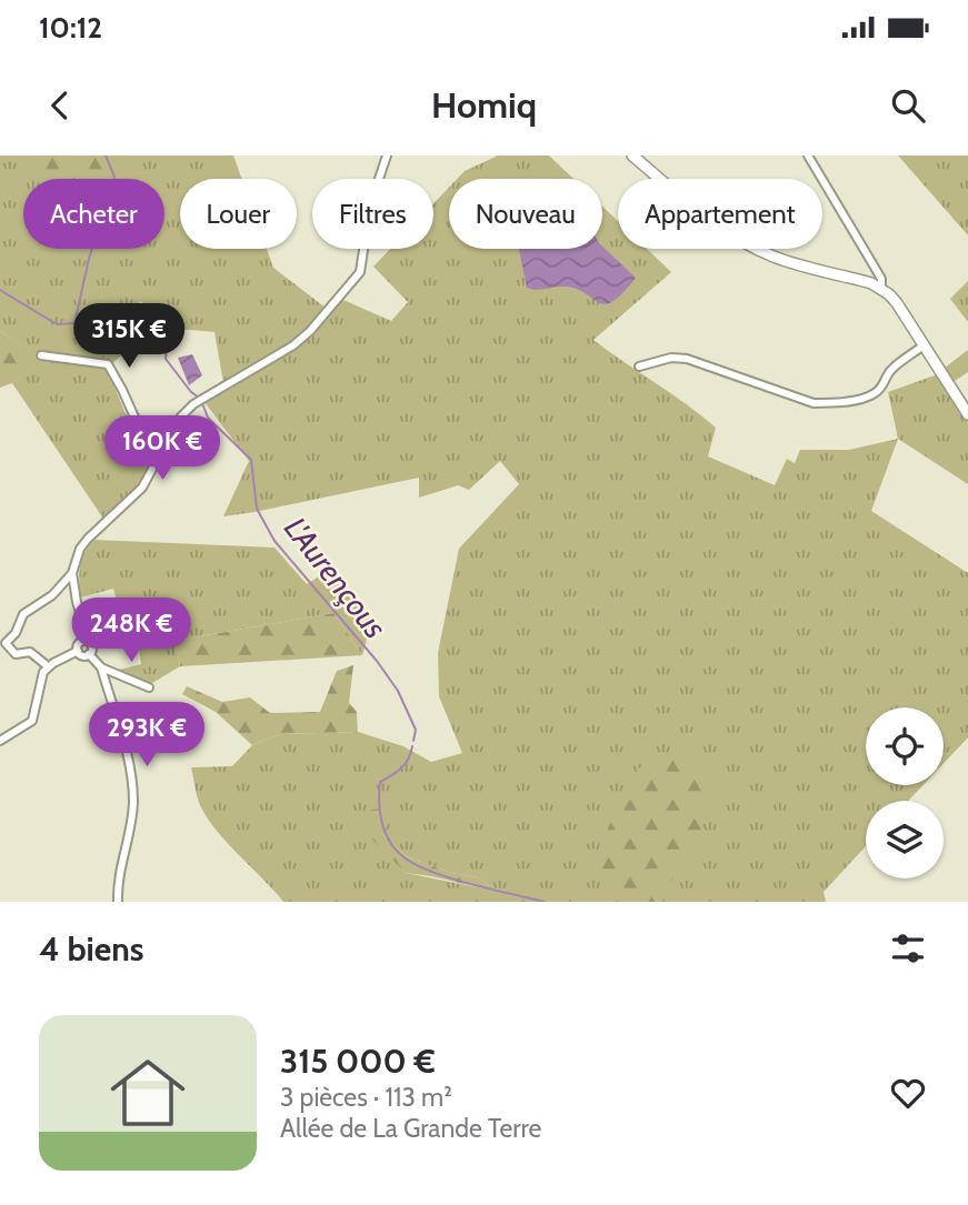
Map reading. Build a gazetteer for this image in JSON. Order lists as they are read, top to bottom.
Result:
{
  "water": ["L'Aurençous"],
  "page": {
    "status": "10:12",
    "header": "Homiq",
    "chip": [
      "Acheter",
      "Louer",
      "Filtres",
      "Nouveau",
      "Appartement"
    ],
    "price": [
      "315K €",
      "160K €",
      "248K €",
      "293K €"
    ],
    "heading": "4 biens",
    "list": [
      {
        "name": "315 000 €",
        "note": "3 pièces · 113 m² · Allée de La Grande Terre"
      }
    ]
  }
}
